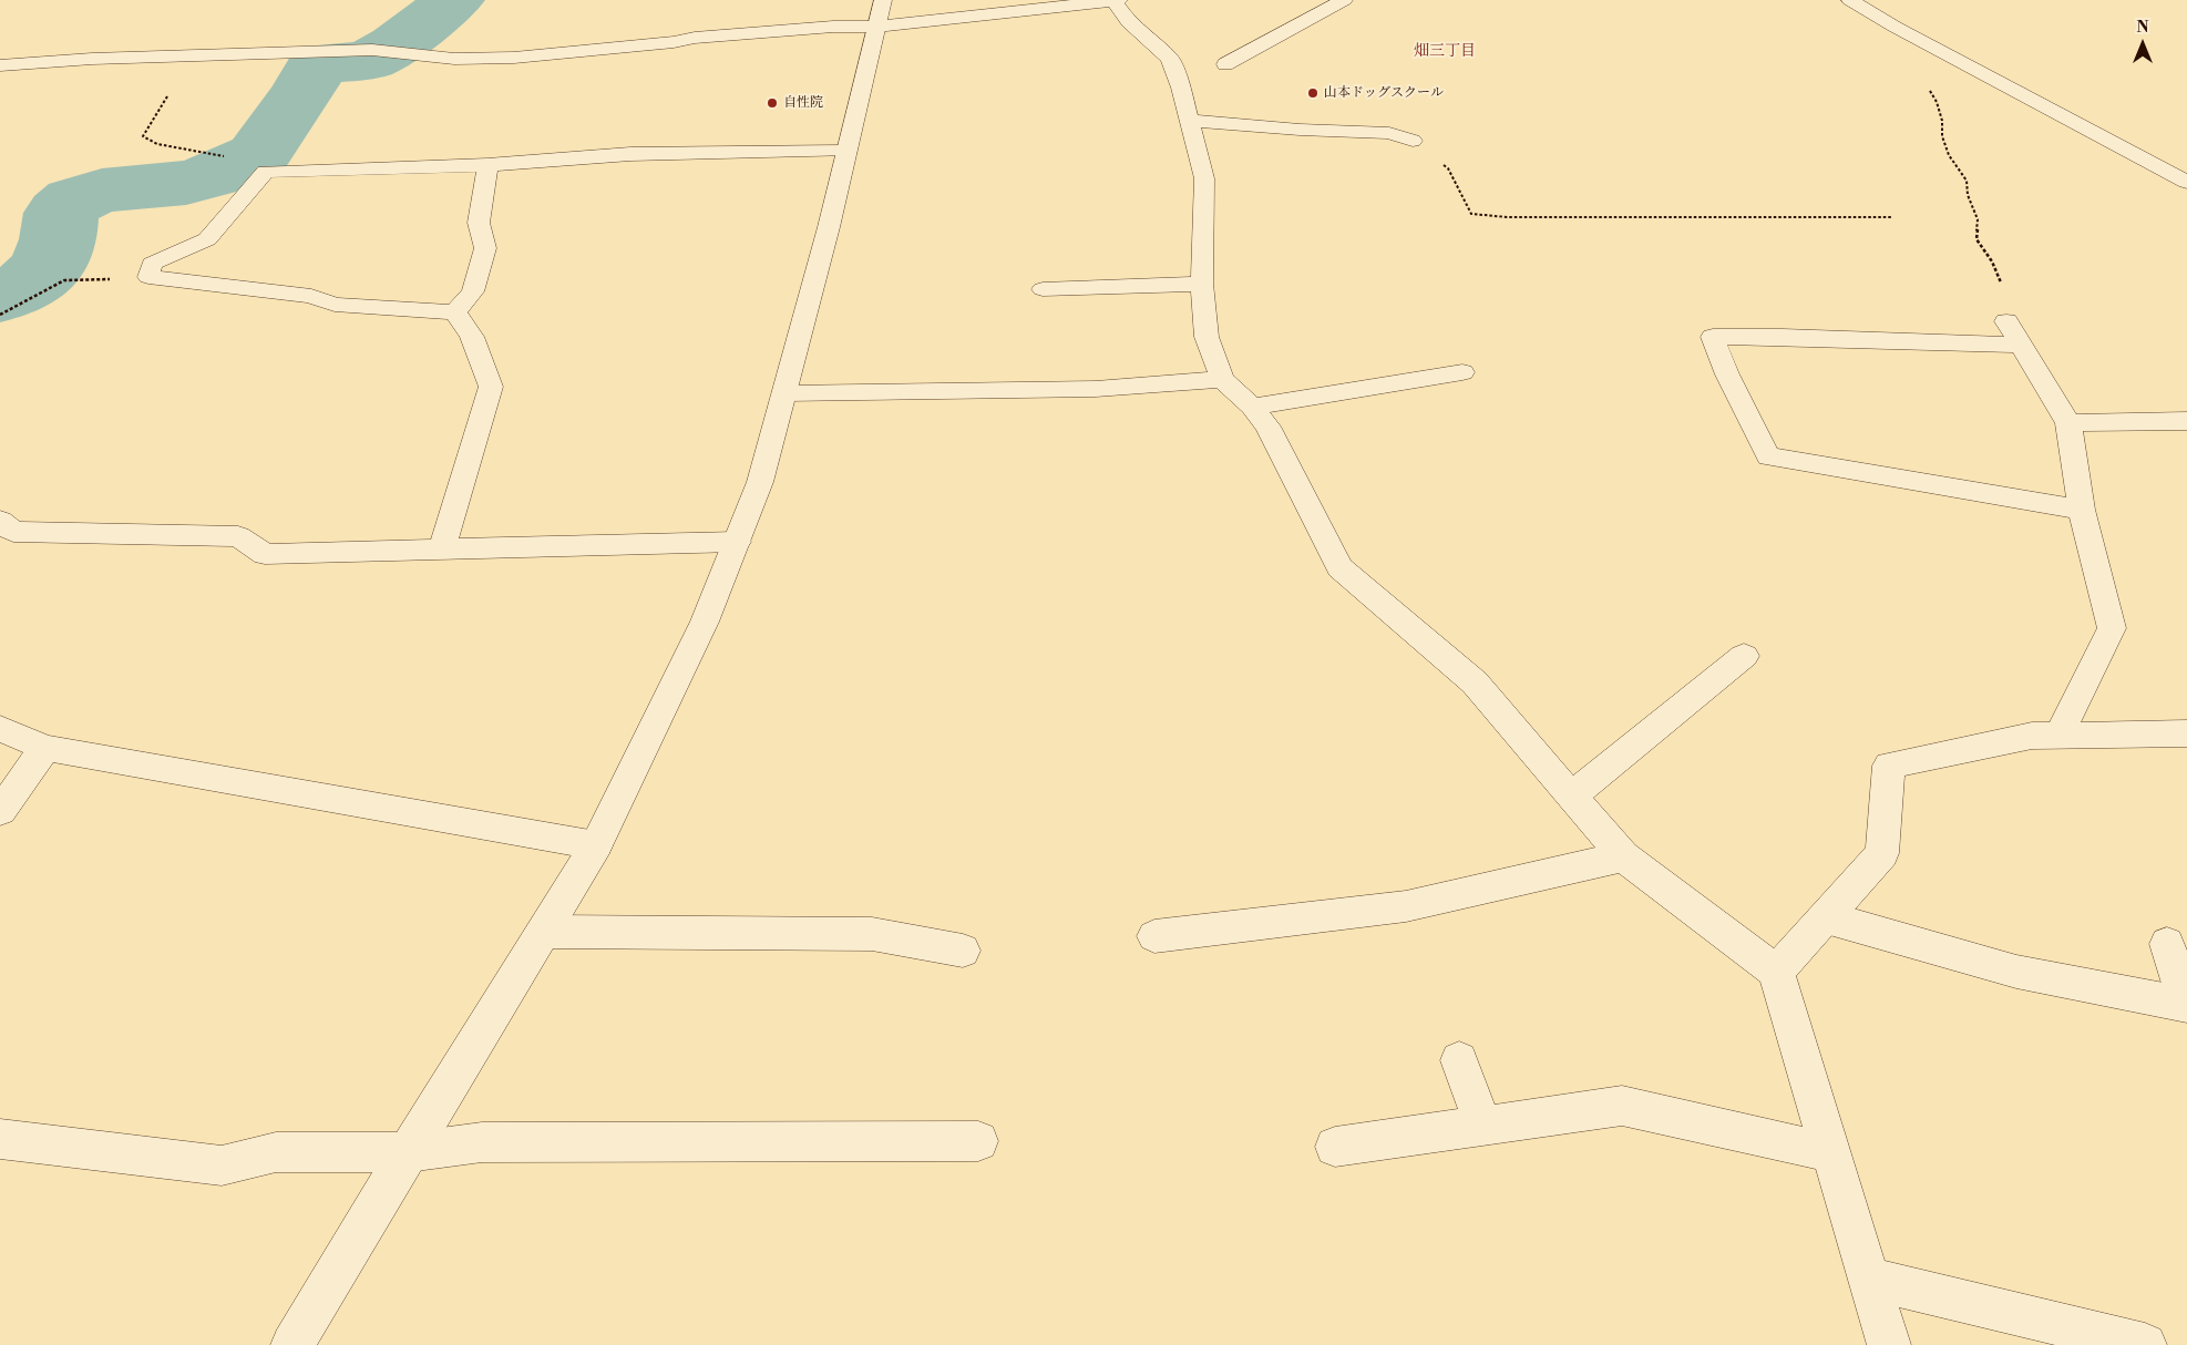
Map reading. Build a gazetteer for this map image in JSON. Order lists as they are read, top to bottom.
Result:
{
  "districts": ["畑三丁目"],
  "places": ["山本ドッグスクール", "自性院"],
  "north": "top"
}
